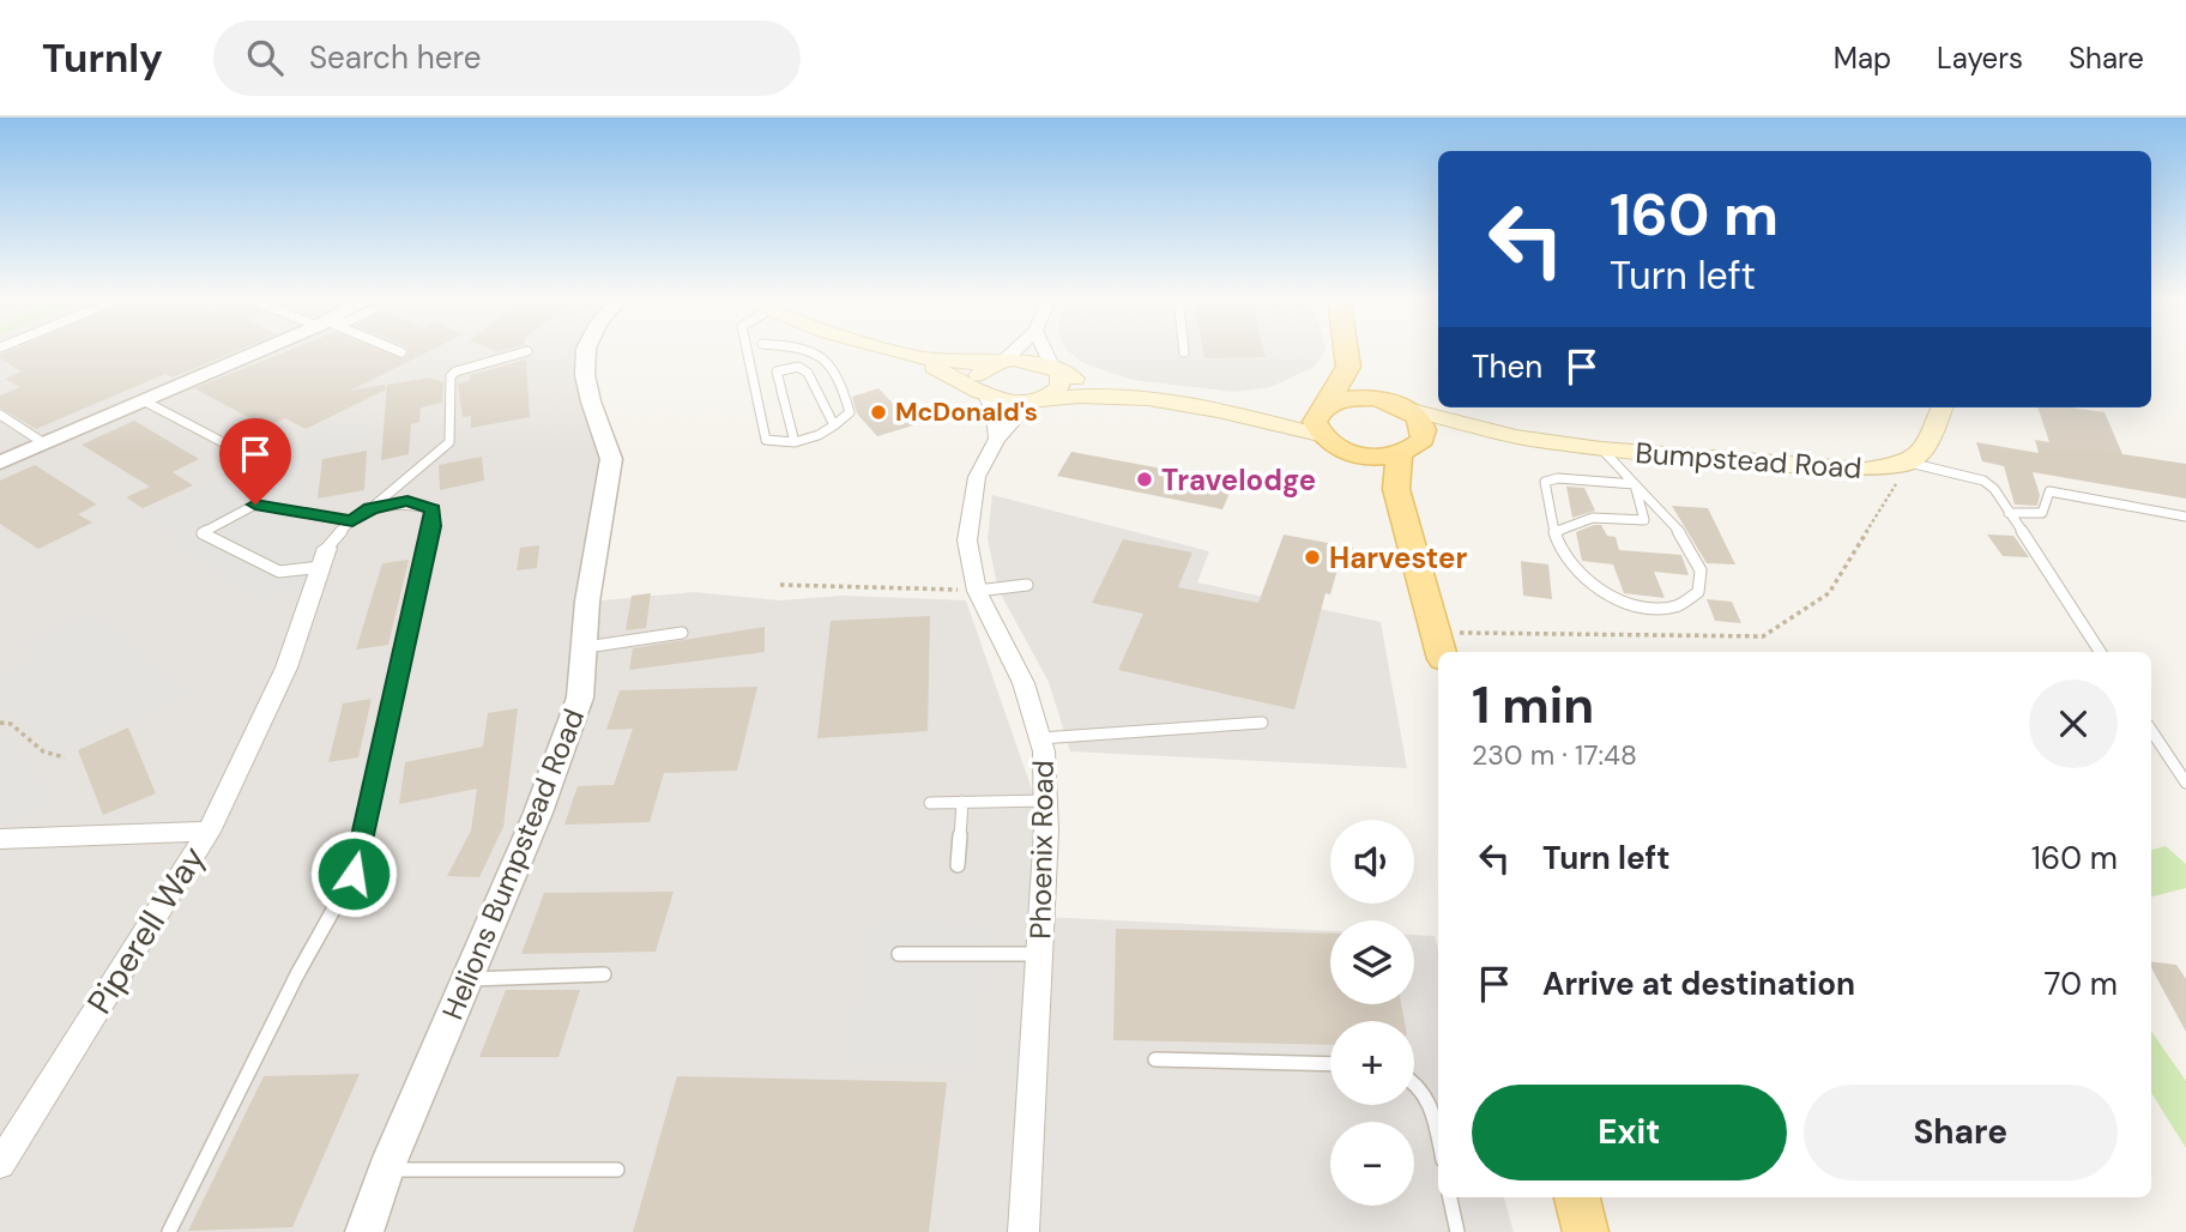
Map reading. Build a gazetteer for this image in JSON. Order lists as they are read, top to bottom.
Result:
{
  "streets": {
    "main road": ["Bumpstead Road"],
    "street": ["Phoenix Road", "Helions Bumpstead Road", "Piperell Way"]
  },
  "places": ["McDonald's", "Travelodge", "Harvester"],
  "page": {
    "header": "Turnly",
    "search": "Search here",
    "nav": ["Map", "Layers", "Share"],
    "turn": ["160 m", "Turn left"],
    "then": "Then",
    "heading": ["1 min", "230 m · 17:48"],
    "list": [
      {
        "name": "Turn left",
        "value": "160 m"
      },
      {
        "name": "Arrive at destination",
        "value": "70 m"
      }
    ],
    "map_buttons": ["+", "−"],
    "buttons": ["Exit", "Share"]
  }
}
